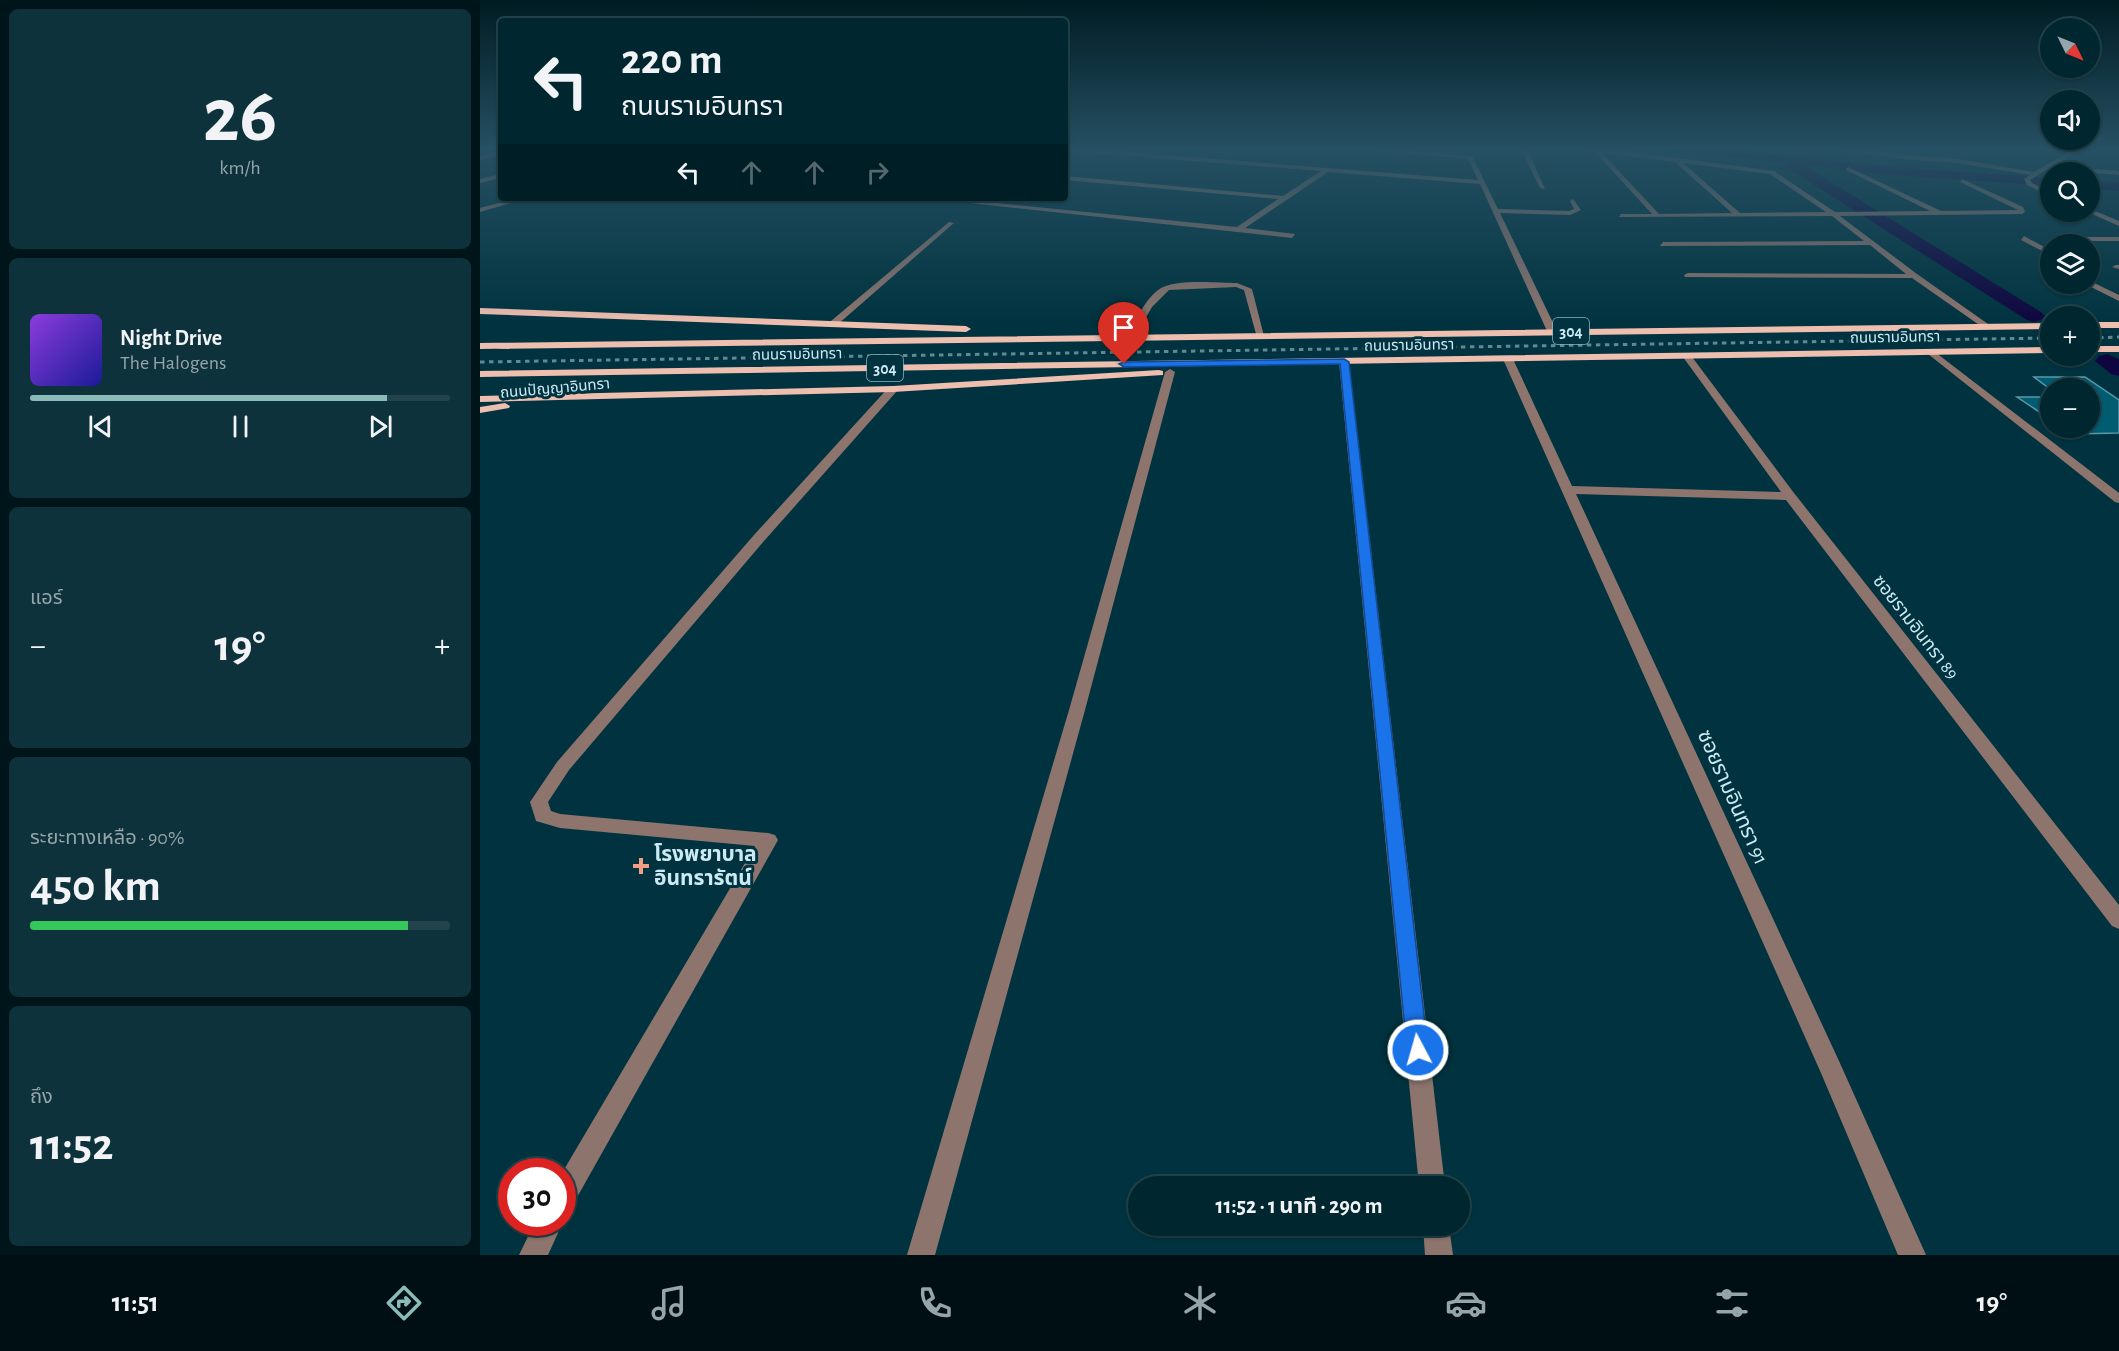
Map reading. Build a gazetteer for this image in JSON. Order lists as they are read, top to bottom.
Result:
{
  "streets": {
    "main road": ["304", "ถนนรามอินทรา", "ถนนปัญญาอินทรา"],
    "street": ["ซอยรามอินทรา 89", "ซอยรามอินทรา 91"]
  },
  "crossings": [
    ["ถนนรามอินทรา", "ซอยรามอินทรา 89"],
    ["ถนนรามอินทรา", "ซอยรามอินทรา 91"]
  ],
  "places": {
    "health": ["โรงพยาบาล อินทรารัตน์"]
  },
  "north": "bottom right",
  "page": {
    "tile": [
      ["26", "km/h"],
      "แอร์",
      ["ระยะทางเหลือ · 90%", "450 km"],
      ["ถึง", "11:52"]
    ],
    "map_buttons": ["+", "−"],
    "turn": ["220 m", "ถนนรามอินทรา"],
    "song": ["Night Drive", "The Halogens"],
    "heat": ["−", "19°", "+"],
    "limit": "30",
    "trip": "11:52 · 1 นาที · 290 m",
    "tabs": ["11:51", "19°"]
  }
}
